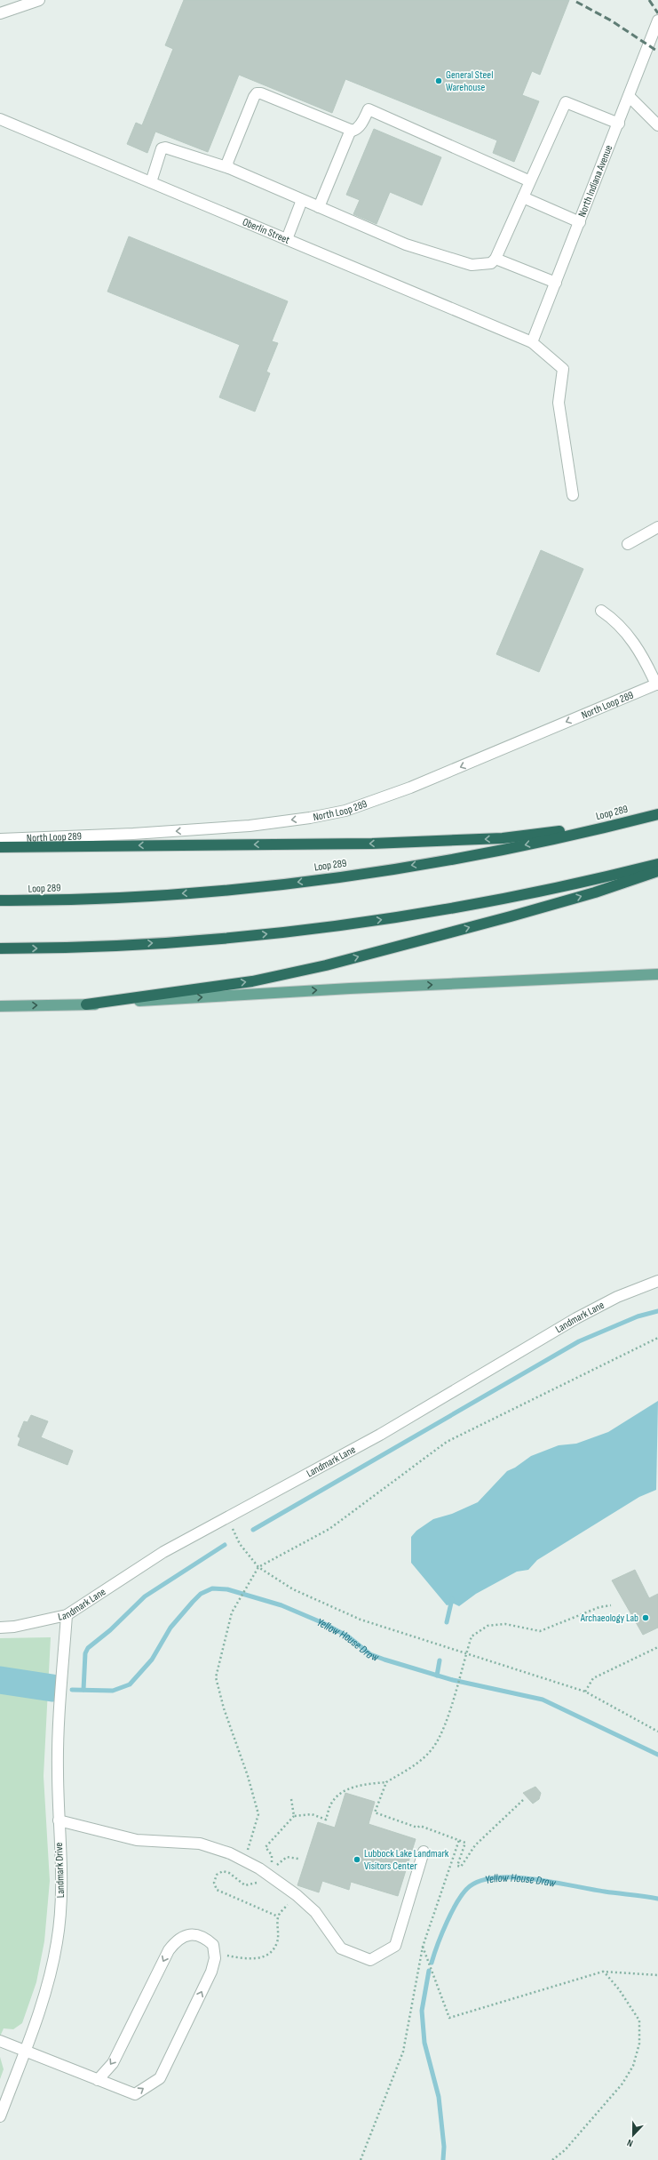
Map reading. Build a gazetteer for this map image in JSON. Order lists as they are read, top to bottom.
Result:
{
  "streets": {
    "highway": ["Loop 289"],
    "street": [
      "North Indiana Avenue",
      "Oberlin Street",
      "North Loop 289",
      "Landmark Lane",
      "Landmark Drive"
    ]
  },
  "crossings": [
    ["North Indiana Avenue", "Oberlin Street"],
    ["Landmark Lane", "Landmark Drive"]
  ],
  "one_way": ["North Loop 289"],
  "water": ["Yellow House Draw"],
  "places": ["General Steel Warehouse", "Archaeology Lab", "Lubbock Lake Landmark Visitors Center"],
  "north": "bottom"
}
